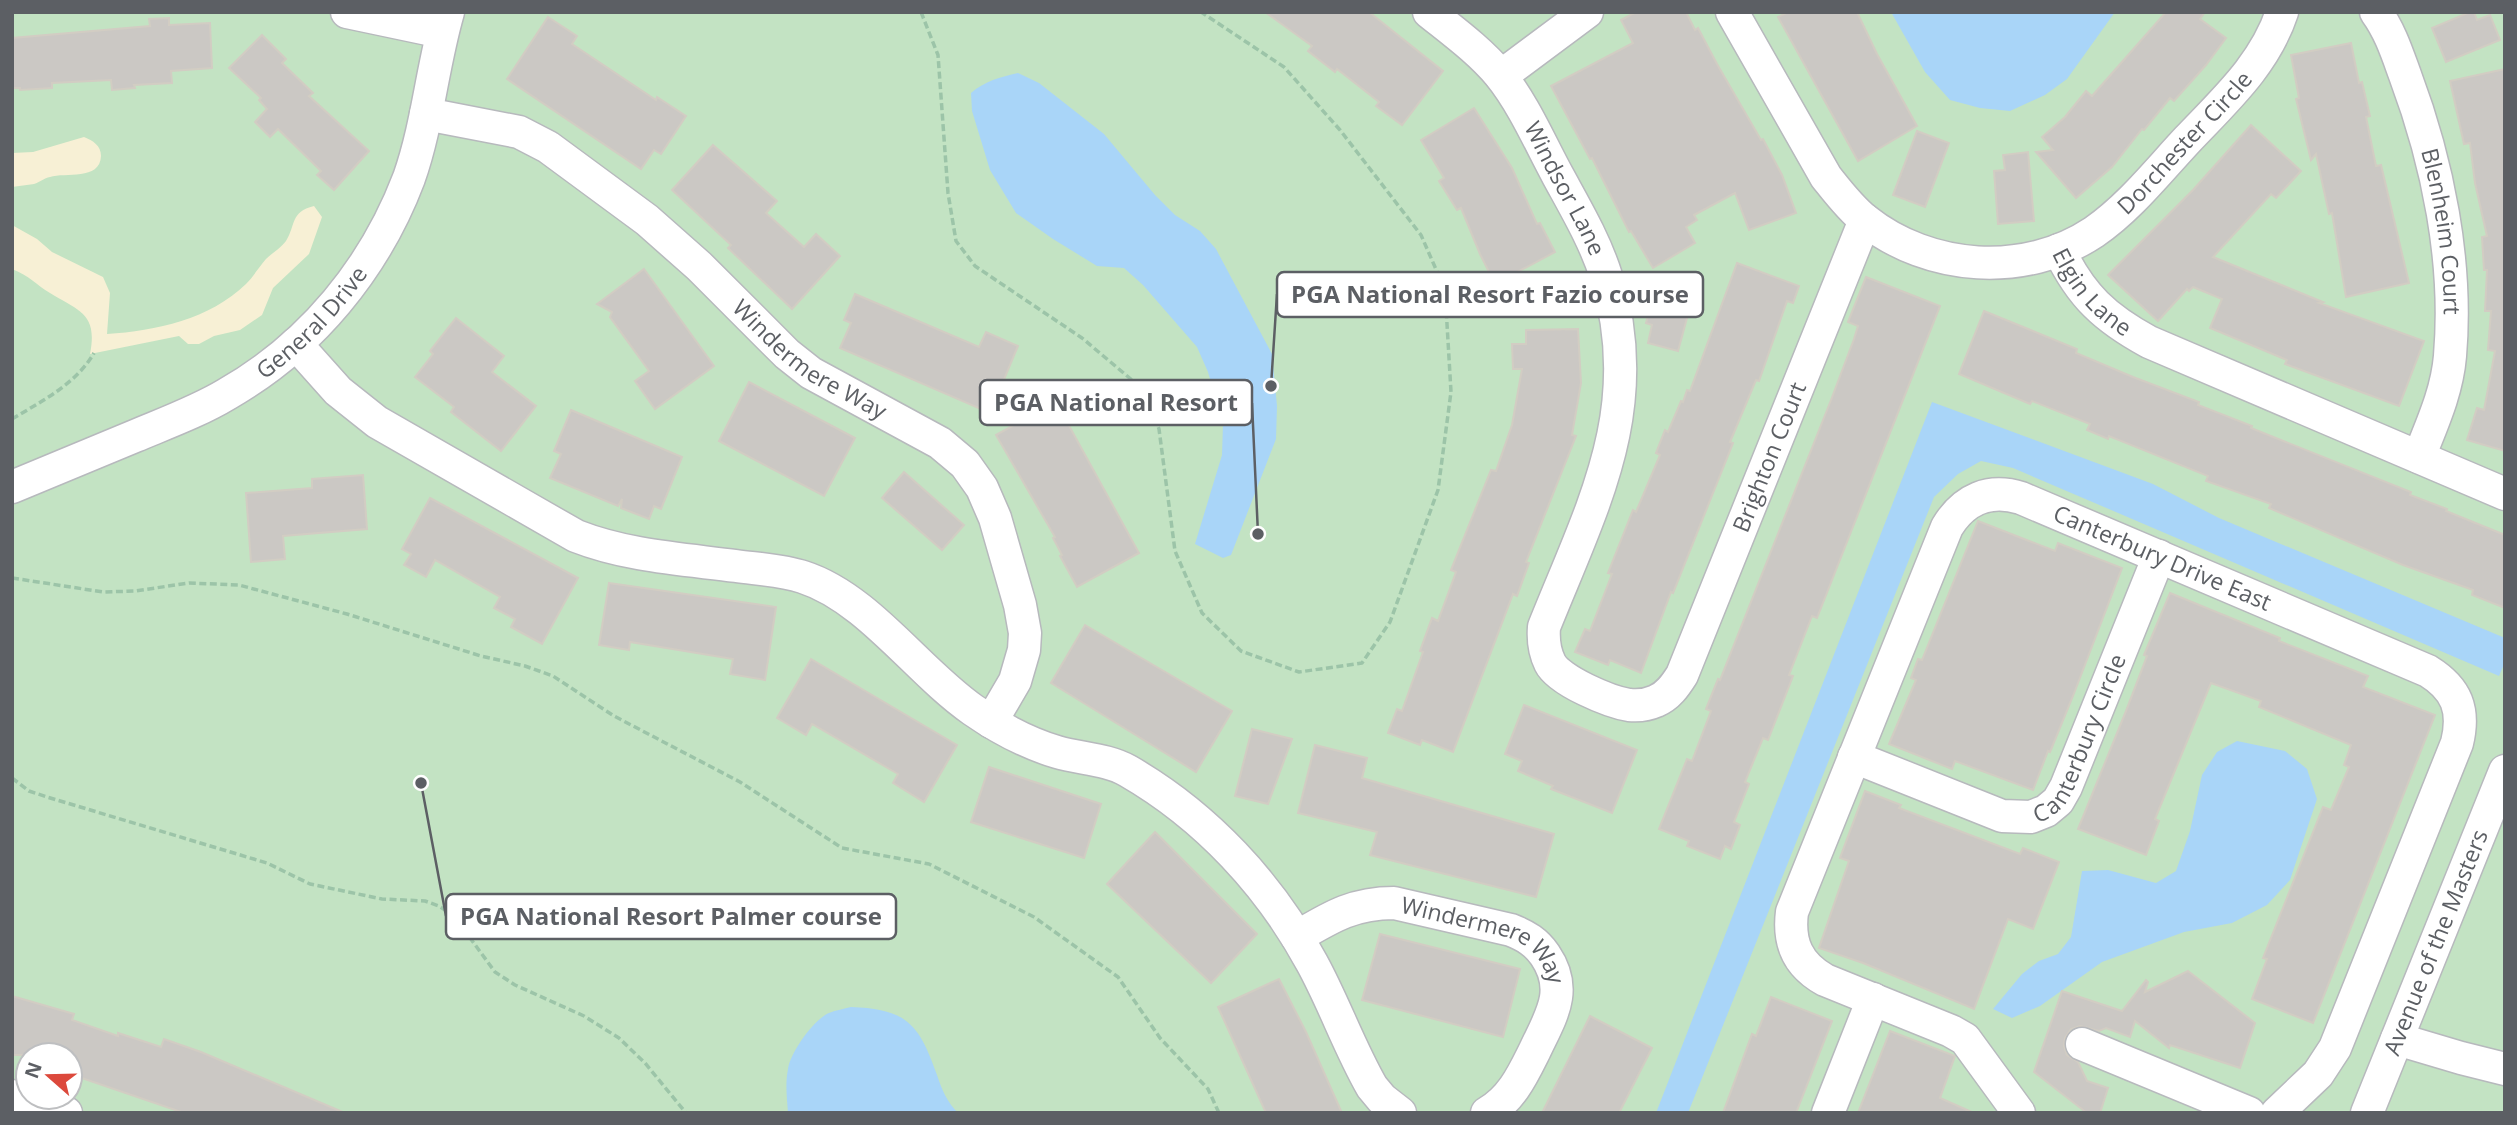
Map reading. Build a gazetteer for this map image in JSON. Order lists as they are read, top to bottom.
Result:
{
  "streets": {
    "street": [
      "Dorchester Circle",
      "Windsor Lane",
      "Blenheim Court",
      "Elgin Lane",
      "General Drive",
      "Windermere Way",
      "Brighton Court",
      "Canterbury Drive East",
      "Canterbury Circle",
      "Avenue of the Masters"
    ]
  },
  "crossings": [
    ["Dorchester Circle", "Elgin Lane"],
    ["Windsor Lane", "Brighton Court"],
    ["Blenheim Court", "Elgin Lane"],
    ["Elgin Lane", "Brighton Court"],
    ["General Drive", "Windermere Way"],
    ["Canterbury Drive East", "Canterbury Circle"]
  ],
  "places": ["PGA National Resort Fazio course", "PGA National Resort", "PGA National Resort Palmer course"],
  "north": "left"
}
